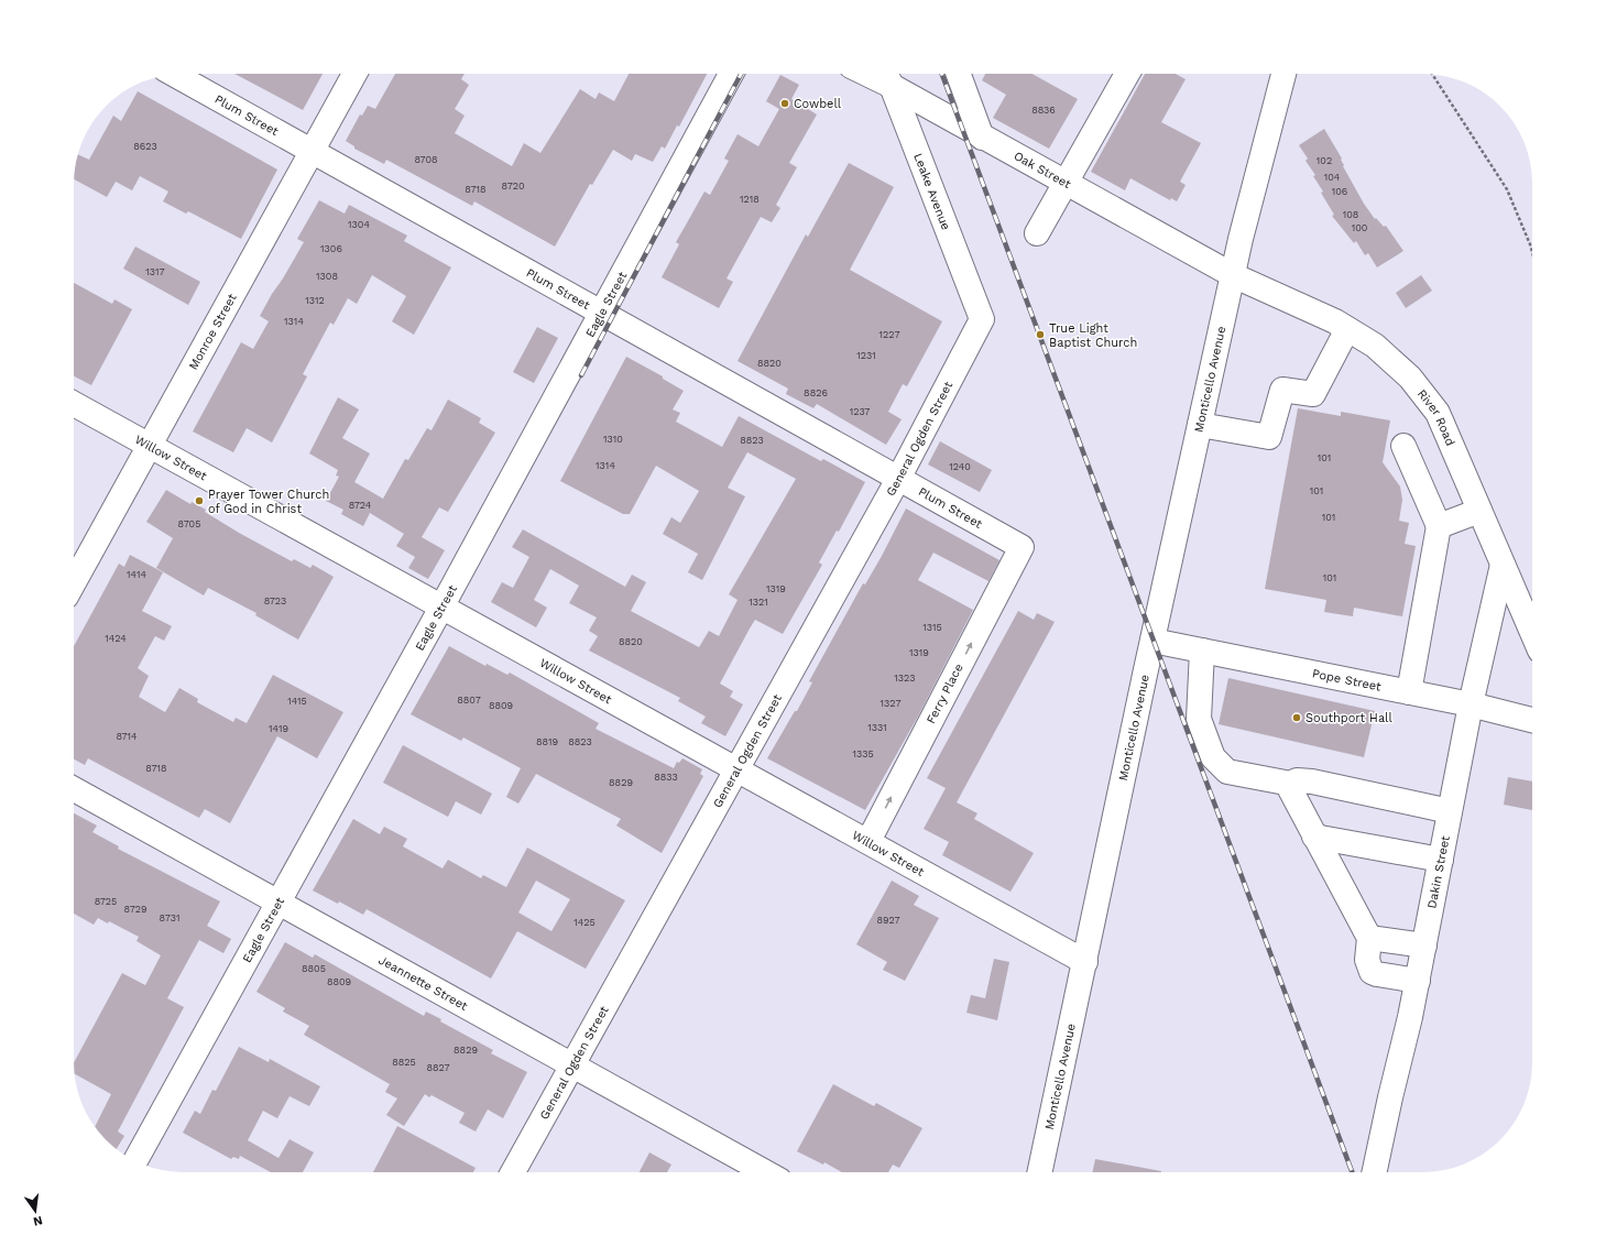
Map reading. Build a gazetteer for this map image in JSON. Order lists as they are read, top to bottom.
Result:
{
  "streets": {
    "street": [
      "Plum Street",
      "Oak Street",
      "Leake Avenue",
      "Eagle Street",
      "Monroe Street",
      "Monticello Avenue",
      "River Road",
      "General Ogden Street",
      "Willow Street",
      "Pope Street",
      "Ferry Place",
      "Dakin Street",
      "Jeannette Street"
    ]
  },
  "crossings": [
    ["Plum Street", "Eagle Street"],
    ["Plum Street", "Monroe Street"],
    ["Plum Street", "General Ogden Street"],
    ["Plum Street", "Ferry Place"],
    ["Oak Street", "Leake Avenue"],
    ["Oak Street", "Monticello Avenue"],
    ["Oak Street", "River Road"],
    ["Leake Avenue", "General Ogden Street"],
    ["Eagle Street", "Willow Street"],
    ["Eagle Street", "Jeannette Street"],
    ["Monroe Street", "Willow Street"],
    ["Monticello Avenue", "River Road"],
    ["Monticello Avenue", "Willow Street"],
    ["Monticello Avenue", "Pope Street"],
    ["River Road", "Dakin Street"],
    ["General Ogden Street", "Willow Street"],
    ["General Ogden Street", "Jeannette Street"],
    ["Willow Street", "Ferry Place"],
    ["Pope Street", "Dakin Street"]
  ],
  "one_way": ["Ferry Place"],
  "places": [
    "Cowbell",
    "True Light Baptist Church",
    "Prayer Tower Church of God in Christ",
    "Southport Hall"
  ],
  "house_numbers": [
    "8836",
    "8623",
    "8708",
    "102",
    "104",
    "8720",
    "8718",
    "106",
    "1218",
    "108",
    "1304",
    "100",
    "1306",
    "1317",
    "1308",
    "1312",
    "1314",
    "1227",
    "1231",
    "8820",
    "8826",
    "1237",
    "1310",
    "8823",
    "101",
    "1314",
    "1240",
    "101",
    "8724",
    "101",
    "8705",
    "1414",
    "101",
    "1319",
    "8723",
    "1321",
    "1315",
    "1424",
    "8820",
    "1319",
    "1323",
    "8807",
    "1415",
    "1327",
    "8809",
    "1331",
    "1419",
    "8714",
    "8819",
    "8823",
    "1335",
    "8718",
    "8833",
    "8829",
    "8725",
    "8729",
    "8731",
    "8927",
    "1425",
    "8805",
    "8809",
    "8829",
    "8825",
    "8827"
  ],
  "north": "bottom"
}
